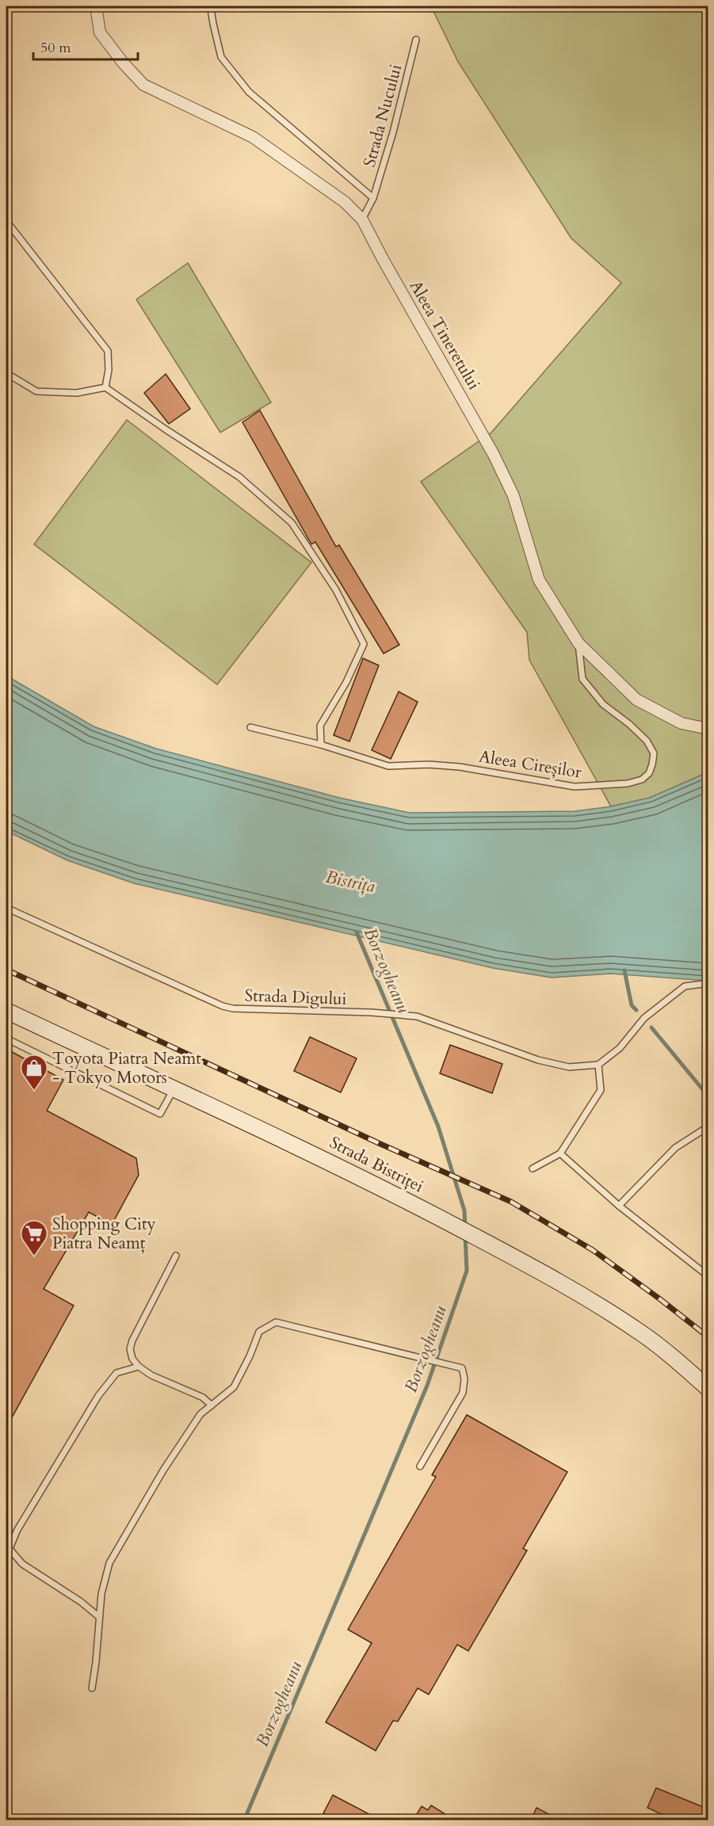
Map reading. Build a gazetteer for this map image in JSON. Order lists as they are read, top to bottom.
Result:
{
  "streets": {
    "main road": ["Strada Bistriței"],
    "street": ["Aleea Tineretului"],
    "lane": ["Strada Nucului", "Aleea Cireșilor", "Strada Digului"]
  },
  "crossings": [
    ["Strada Nucului", "Aleea Tineretului"],
    ["Aleea Tineretului", "Aleea Cireșilor"]
  ],
  "water": ["Bistrița", "Borzogheanu"],
  "places": {
    "shop": ["Toyota Piatra Neamt - Tokyo Motors"],
    "supermarket": ["Shopping City Piatra Neamț"]
  },
  "scale_bar": "50 m"
}
